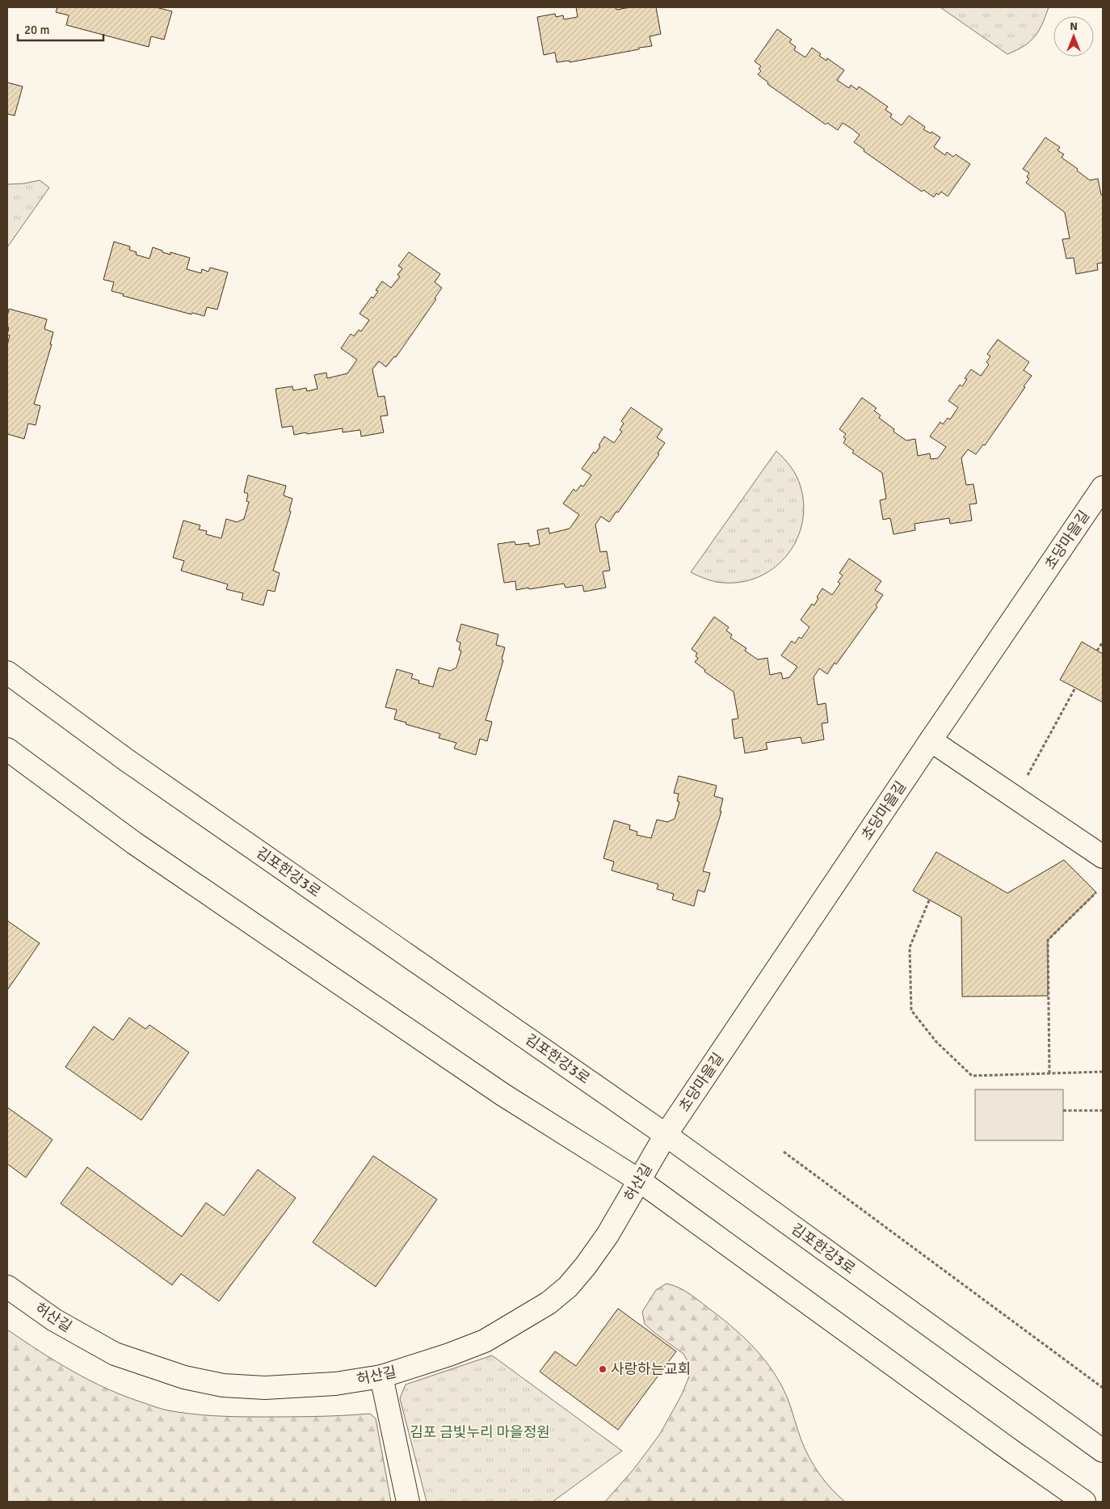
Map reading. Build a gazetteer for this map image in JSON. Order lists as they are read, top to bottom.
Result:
{
  "streets": {
    "street": ["초당마을길", "김포한강3로", "허산길"]
  },
  "crossings": [
    ["초당마을길", "김포한강3로"],
    ["초당마을길", "허산길"],
    ["김포한강3로", "허산길"]
  ],
  "parks": ["김포 금빛누리 마을정원"],
  "places": ["사랑하는교회"],
  "scale_bar": "20 m",
  "north": "top"
}
